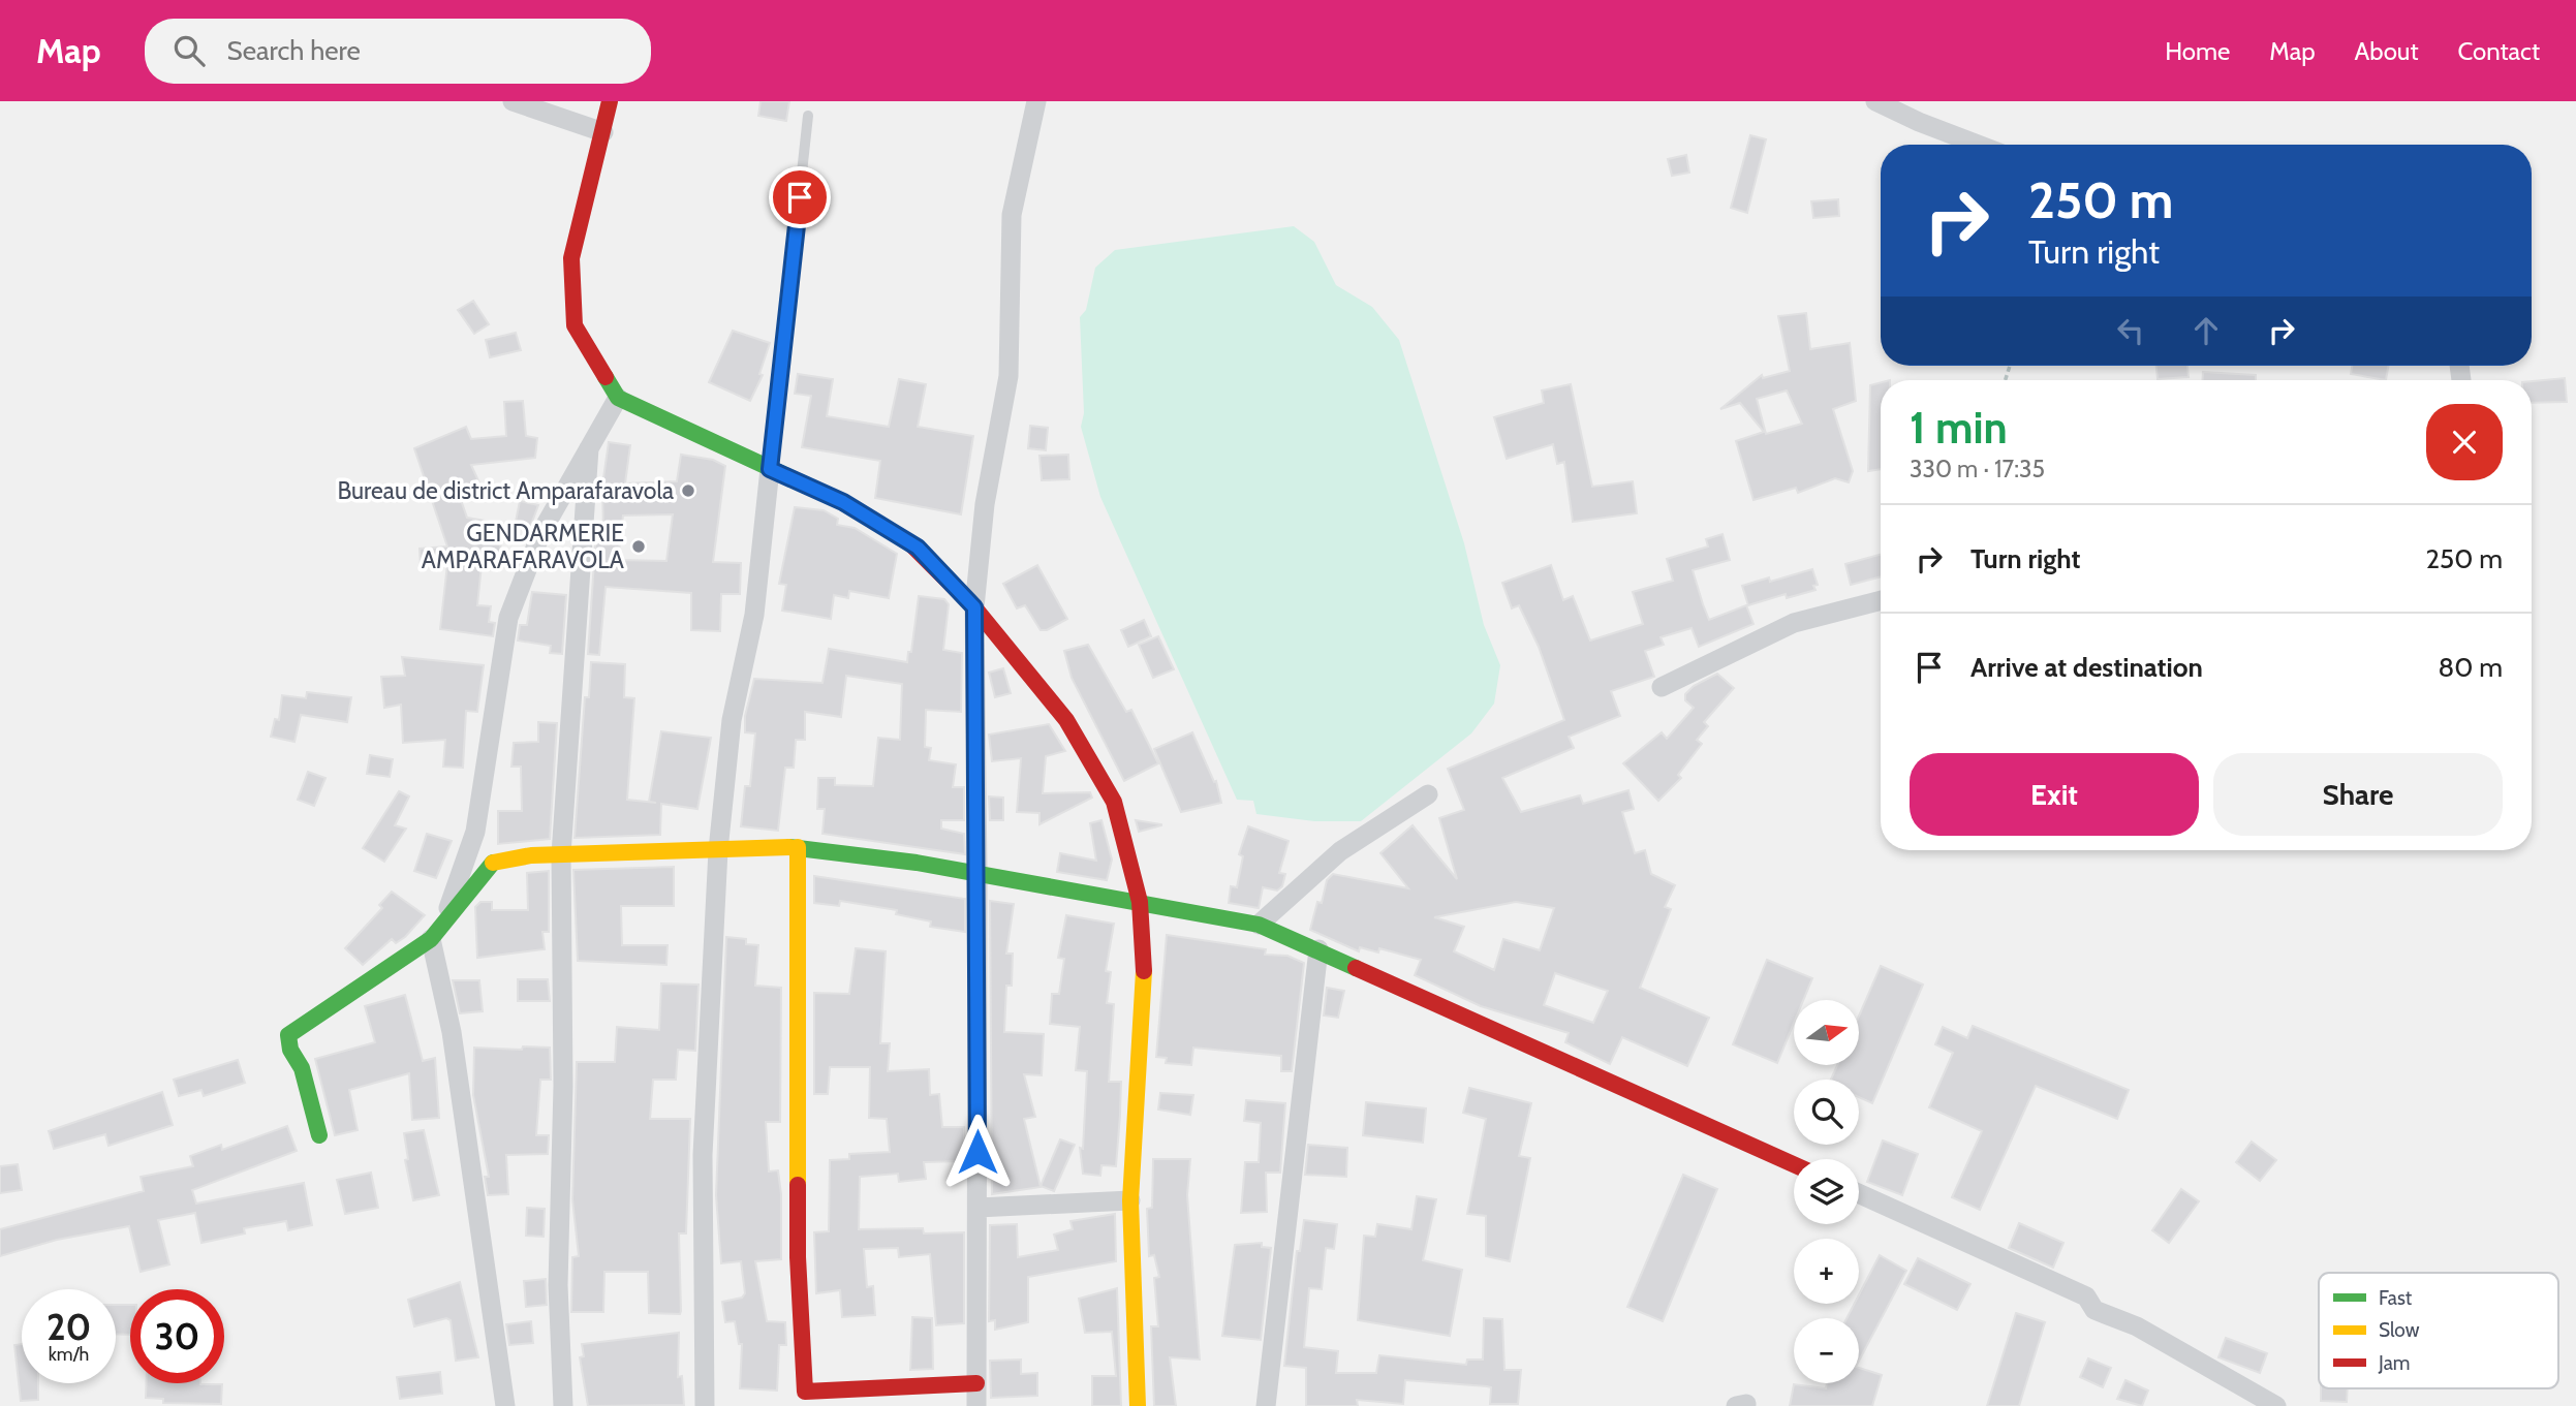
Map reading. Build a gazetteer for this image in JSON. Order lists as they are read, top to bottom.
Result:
{
  "places": ["Bureau de district Amparafaravola", "GENDARMERIE AMPARAFARAVOLA"],
  "legend": ["Fast", "Slow", "Jam"],
  "north": "right",
  "page": {
    "header": "Map",
    "search": "Search here",
    "nav": [
      "Home",
      "Map",
      "About",
      "Contact"
    ],
    "turn": ["250 m", "Turn right"],
    "heading": ["1 min", "330 m · 17:35"],
    "list": [
      {
        "name": "Turn right",
        "value": "250 m"
      },
      {
        "name": "Arrive at destination",
        "value": "80 m"
      }
    ],
    "buttons": ["Exit", "Share"],
    "map_buttons": ["+", "−"],
    "speed": "20 km/h",
    "limit": "30"
  }
}
